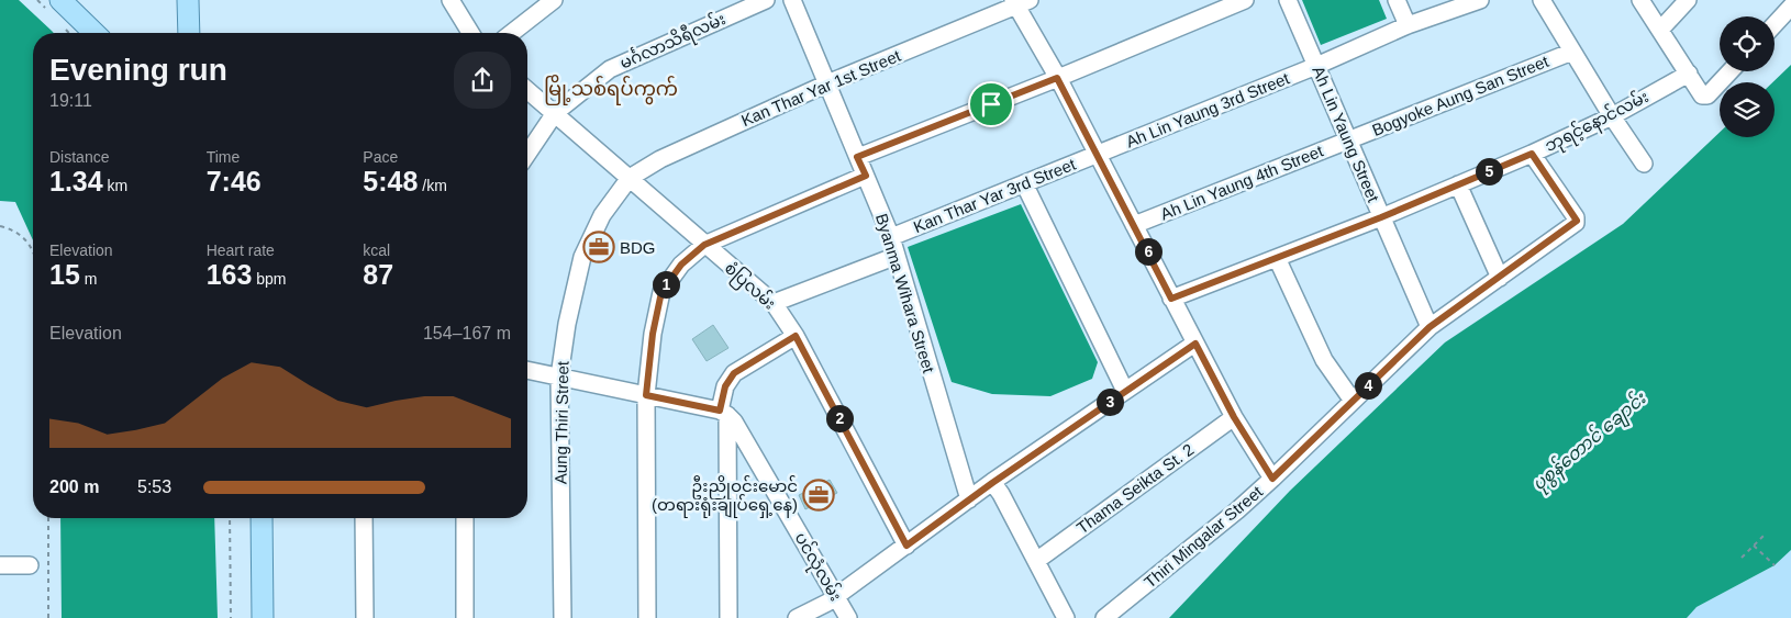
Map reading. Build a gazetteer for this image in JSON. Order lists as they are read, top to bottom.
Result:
{
  "streets": {
    "street": [
      "မင်္ဂလာသိရီလမ်း",
      "Kan Thar Yar 1st Street",
      "Bogyoke Aung San Street",
      "Ah Lin Yaung 3rd Street",
      "ဘုရင့်နောင်လမ်း",
      "Ah Lin Yaung Street",
      "Ah Lin Yaung 4th Street",
      "Kan Thar Yar 3rd Street",
      "စံပြလမ်း",
      "Byanma Wihara Street",
      "Aung Thiri Street",
      "Thama Seikta St. 2",
      "Thiri Mingalar Street",
      "ပင်လုံလမ်း"
    ]
  },
  "crossings": [
    ["မင်္ဂလာသိရီလမ်း", "စံပြလမ်း"],
    ["Kan Thar Yar 1st Street", "စံပြလမ်း"],
    ["Kan Thar Yar 1st Street", "Byanma Wihara Street"],
    ["Kan Thar Yar 1st Street", "Aung Thiri Street"],
    ["Bogyoke Aung San Street", "Ah Lin Yaung Street"],
    ["Bogyoke Aung San Street", "Ah Lin Yaung 4th Street"],
    ["Ah Lin Yaung 3rd Street", "Ah Lin Yaung Street"],
    ["Ah Lin Yaung 3rd Street", "Kan Thar Yar 3rd Street"],
    ["ဘုရင့်နောင်လမ်း", "Ah Lin Yaung Street"],
    ["ဘုရင့်နောင်လမ်း", "Thiri Mingalar Street"],
    ["Ah Lin Yaung Street", "Ah Lin Yaung 4th Street"],
    ["Ah Lin Yaung Street", "Thiri Mingalar Street"],
    ["Kan Thar Yar 3rd Street", "Byanma Wihara Street"],
    ["စံပြလမ်း", "Aung Thiri Street"]
  ],
  "districts": ["မြို့သစ်ရပ်ကွက်"],
  "water": ["ပုစွန်တောင် ချောင်း"],
  "places": {
    "office": ["BDG", "ဦးညိုဝင်းမောင် (တရားရုံးချုပ်ရှေ့နေ)"]
  },
  "page": {
    "heading": ["Evening run", "19:11"],
    "stats": [
      ["Distance", "1.34 km"],
      ["Time", "7:46"],
      ["Pace", "5:48 /km"],
      ["Elevation", "15 m"],
      ["Heart rate", "163 bpm"],
      ["kcal", "87"]
    ],
    "pins": [
      "5",
      "6",
      "1",
      "4",
      "3",
      "2"
    ],
    "chart": ["Elevation", "154–167 m"],
    "list": [
      {
        "name": "200 m",
        "note": "5:53"
      }
    ]
  }
}
